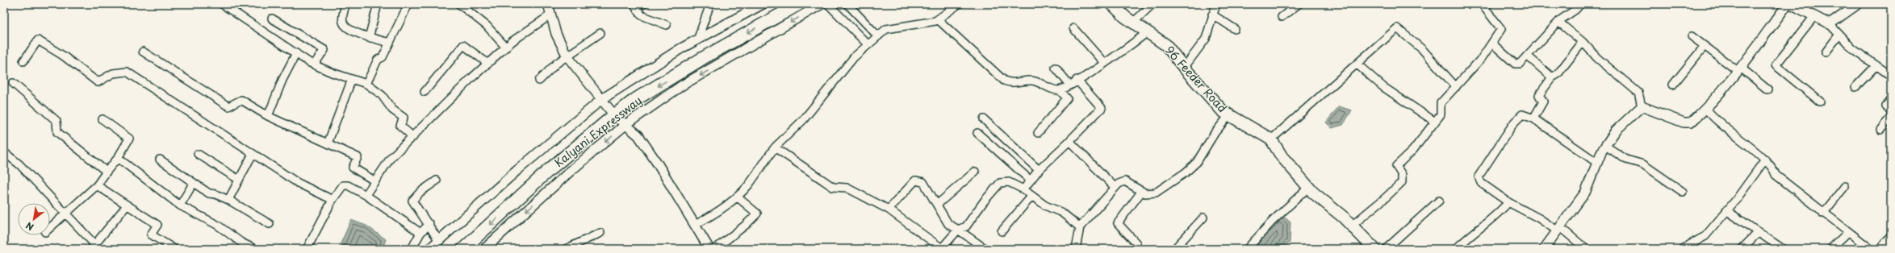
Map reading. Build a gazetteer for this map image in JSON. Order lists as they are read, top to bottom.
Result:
{
  "streets": {
    "highway": ["Kalyani Expressway"],
    "main road": ["96 Feeder Road"]
  },
  "one_way": ["Kalyani Expressway"],
  "north": "bottom left"
}
